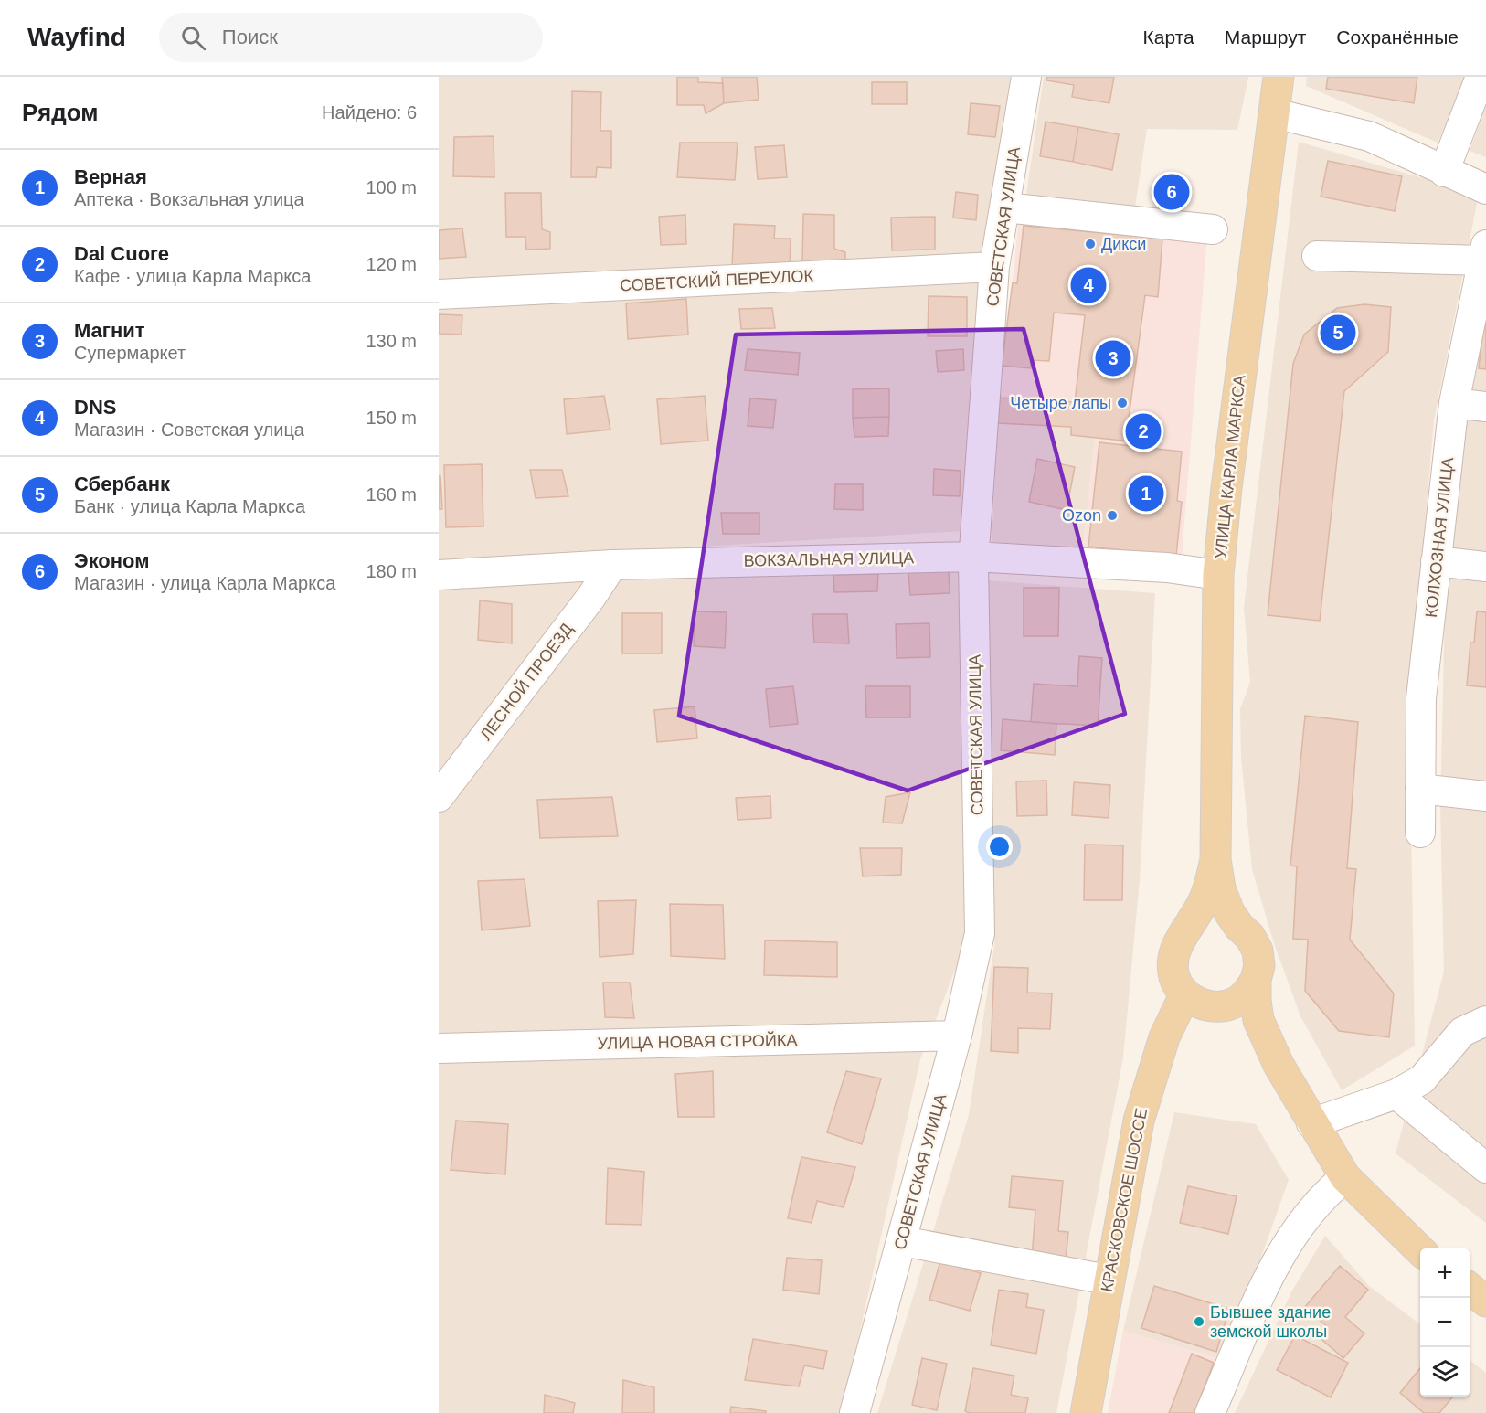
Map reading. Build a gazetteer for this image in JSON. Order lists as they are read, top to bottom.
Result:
{
  "streets": {
    "main road": ["УЛИЦА КАРЛА МАРКСА", "КРАСКОВСКОЕ ШОССЕ"],
    "street": [
      "СОВЕТСКАЯ УЛИЦА",
      "СОВЕТСКИЙ ПЕРЕУЛОК",
      "КОЛХОЗНАЯ УЛИЦА",
      "ВОКЗАЛЬНАЯ УЛИЦА",
      "ЛЕСНОЙ ПРОЕЗД",
      "УЛИЦА НОВАЯ СТРОЙКА"
    ]
  },
  "crossings": [
    ["СОВЕТСКАЯ УЛИЦА", "СОВЕТСКИЙ ПЕРЕУЛОК"],
    ["СОВЕТСКАЯ УЛИЦА", "ВОКЗАЛЬНАЯ УЛИЦА"],
    ["СОВЕТСКАЯ УЛИЦА", "УЛИЦА НОВАЯ СТРОЙКА"],
    ["УЛИЦА КАРЛА МАРКСА", "ВОКЗАЛЬНАЯ УЛИЦА"],
    ["УЛИЦА КАРЛА МАРКСА", "КРАСКОВСКОЕ ШОССЕ"],
    ["ВОКЗАЛЬНАЯ УЛИЦА", "ЛЕСНОЙ ПРОЕЗД"]
  ],
  "places": [
    "Дикси",
    "Четыре лапы",
    "Ozon",
    "Бывшее здание земской школы"
  ],
  "page": {
    "header": "Wayfind",
    "search": "Поиск",
    "nav": ["Карта", "Маршрут", "Сохранённые"],
    "heading": ["Рядом", "Найдено: 6"],
    "list": [
      {
        "mark": "1",
        "name": "Верная",
        "note": "Аптека · Вокзальная улица",
        "value": "100 m"
      },
      {
        "mark": "2",
        "name": "Dal Cuore",
        "note": "Кафе · улица Карла Маркса",
        "value": "120 m"
      },
      {
        "mark": "3",
        "name": "Магнит",
        "note": "Супермаркет",
        "value": "130 m"
      },
      {
        "mark": "4",
        "name": "DNS",
        "note": "Магазин · Советская улица",
        "value": "150 m"
      },
      {
        "mark": "5",
        "name": "Сбербанк",
        "note": "Банк · улица Карла Маркса",
        "value": "160 m"
      },
      {
        "mark": "6",
        "name": "Эконом",
        "note": "Магазин · улица Карла Маркса",
        "value": "180 m"
      }
    ],
    "pins": [
      "6",
      "4",
      "5",
      "3",
      "2",
      "1"
    ],
    "map_buttons": ["+", "−"]
  }
}
